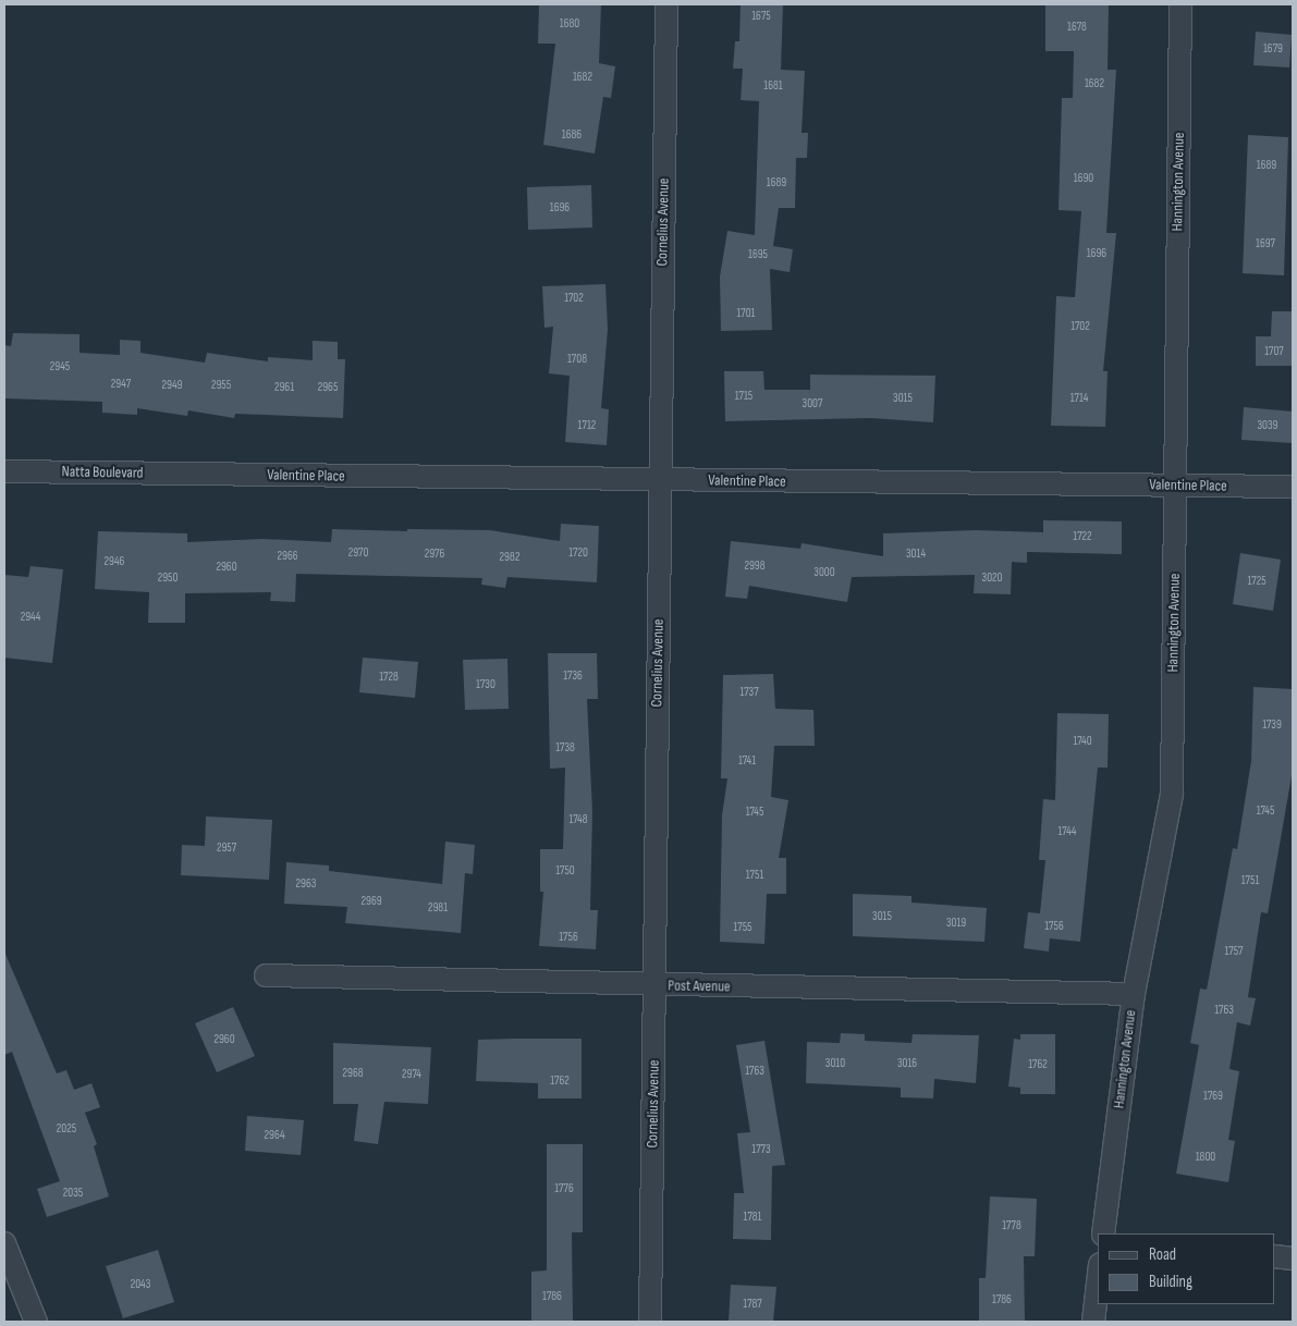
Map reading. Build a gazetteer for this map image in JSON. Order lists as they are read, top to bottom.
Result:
{
  "streets": {
    "street": [
      "Hannington Avenue",
      "Cornelius Avenue",
      "Natta Boulevard",
      "Valentine Place",
      "Post Avenue"
    ]
  },
  "crossings": [
    ["Hannington Avenue", "Valentine Place"],
    ["Hannington Avenue", "Post Avenue"],
    ["Cornelius Avenue", "Valentine Place"],
    ["Cornelius Avenue", "Post Avenue"],
    ["Natta Boulevard", "Valentine Place"]
  ],
  "house_numbers": [
    "1675",
    "1680",
    "1678",
    "1679",
    "1682",
    "1682",
    "1681",
    "1686",
    "1689",
    "1690",
    "1689",
    "1696",
    "1697",
    "1696",
    "1695",
    "1702",
    "1701",
    "1702",
    "1707",
    "1708",
    "2945",
    "2947",
    "2949",
    "2955",
    "2961",
    "2965",
    "1715",
    "3015",
    "1714",
    "3007",
    "1712",
    "3039",
    "1722",
    "2970",
    "1720",
    "2976",
    "3014",
    "2966",
    "2982",
    "2946",
    "2998",
    "2960",
    "3000",
    "2950",
    "3020",
    "1725",
    "2944",
    "1736",
    "1728",
    "1730",
    "1737",
    "1739",
    "1740",
    "1738",
    "1741",
    "1745",
    "1745",
    "1748",
    "1744",
    "2957",
    "1750",
    "1751",
    "1751",
    "2963",
    "2969",
    "2981",
    "3015",
    "3019",
    "1756",
    "1755",
    "1756",
    "1757",
    "1763",
    "2960",
    "3010",
    "3016",
    "1762",
    "1763",
    "2968",
    "2974",
    "1762",
    "1769",
    "2025",
    "2964",
    "1773",
    "1800",
    "1776",
    "2035",
    "1781",
    "1778",
    "2043",
    "1786",
    "1786",
    "1787"
  ],
  "legend": ["Road", "Building"]
}
